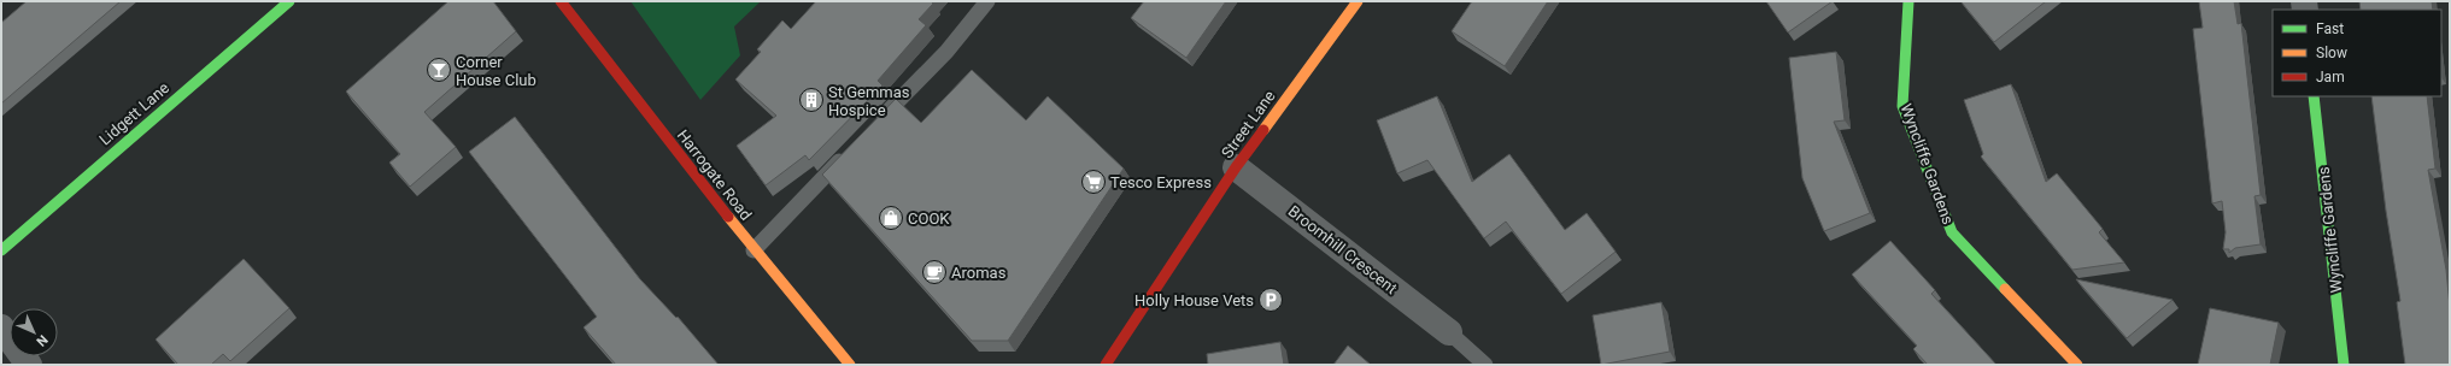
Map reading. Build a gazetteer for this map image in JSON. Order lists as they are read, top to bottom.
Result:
{
  "streets": {
    "street": [
      "Lidgett Lane",
      "Street Lane",
      "Wyncliffe Gardens",
      "Harrogate Road",
      "Broomhill Crescent"
    ]
  },
  "crossings": [
    ["Street Lane", "Broomhill Crescent"]
  ],
  "places": {
    "bar": ["Corner House Club"],
    "building": ["St Gemmas Hospice"],
    "supermarket": ["Tesco Express"],
    "shop": ["COOK"],
    "cafe": ["Aromas"],
    "parking": ["Holly House Vets"]
  },
  "legend": ["Fast", "Slow", "Jam"],
  "north": "bottom right"
}
